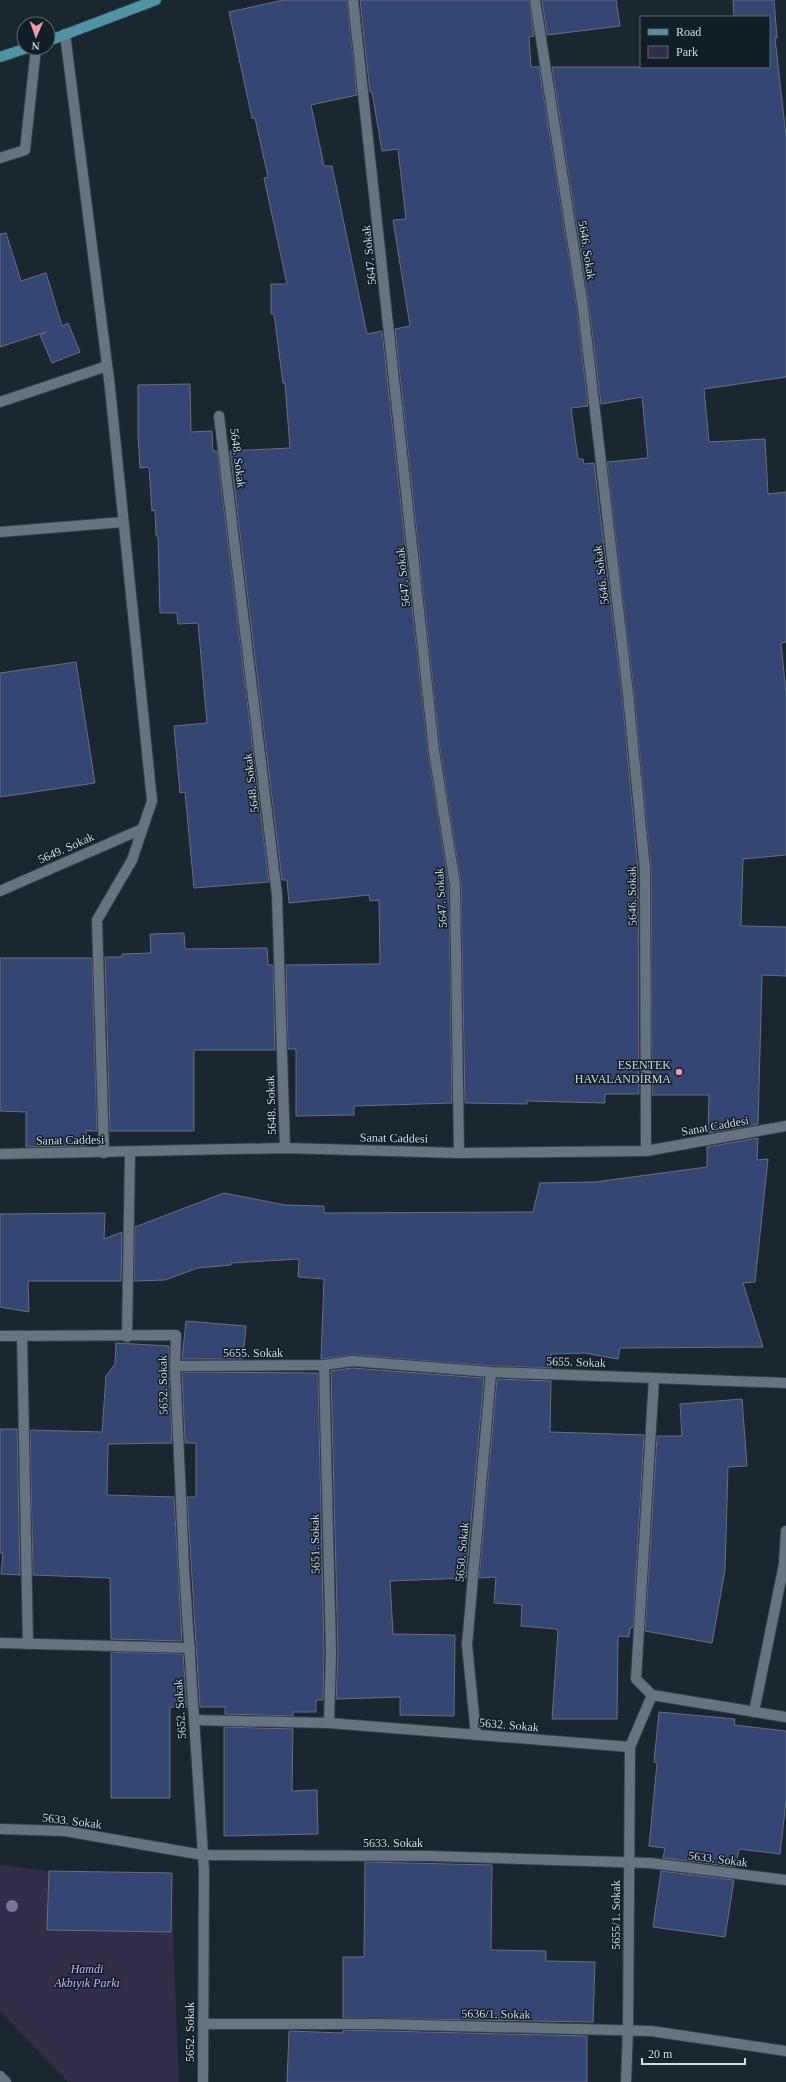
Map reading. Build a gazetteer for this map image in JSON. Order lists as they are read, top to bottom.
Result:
{
  "streets": {
    "street": [
      "5646. Sokak",
      "5647. Sokak",
      "5648. Sokak",
      "5649. Sokak",
      "Sanat Caddesi",
      "5655. Sokak",
      "5652. Sokak",
      "5651. Sokak",
      "5650. Sokak",
      "5632. Sokak",
      "5633. Sokak",
      "5655/1. Sokak",
      "5636/1. Sokak"
    ]
  },
  "crossings": [
    ["5646. Sokak", "Sanat Caddesi"],
    ["5647. Sokak", "Sanat Caddesi"],
    ["5648. Sokak", "Sanat Caddesi"],
    ["5655. Sokak", "5652. Sokak"],
    ["5655. Sokak", "5651. Sokak"],
    ["5655. Sokak", "5650. Sokak"],
    ["5652. Sokak", "5632. Sokak"],
    ["5652. Sokak", "5633. Sokak"],
    ["5652. Sokak", "5636/1. Sokak"],
    ["5651. Sokak", "5632. Sokak"],
    ["5650. Sokak", "5632. Sokak"],
    ["5632. Sokak", "5655/1. Sokak"],
    ["5633. Sokak", "5655/1. Sokak"],
    ["5655/1. Sokak", "5636/1. Sokak"]
  ],
  "parks": ["Hamdi Akbıyık Parkı"],
  "places": ["ESENTEK HAVALANDİRMA"],
  "legend": ["Road", "Park"],
  "scale_bar": "20 m",
  "north": "bottom"
}
